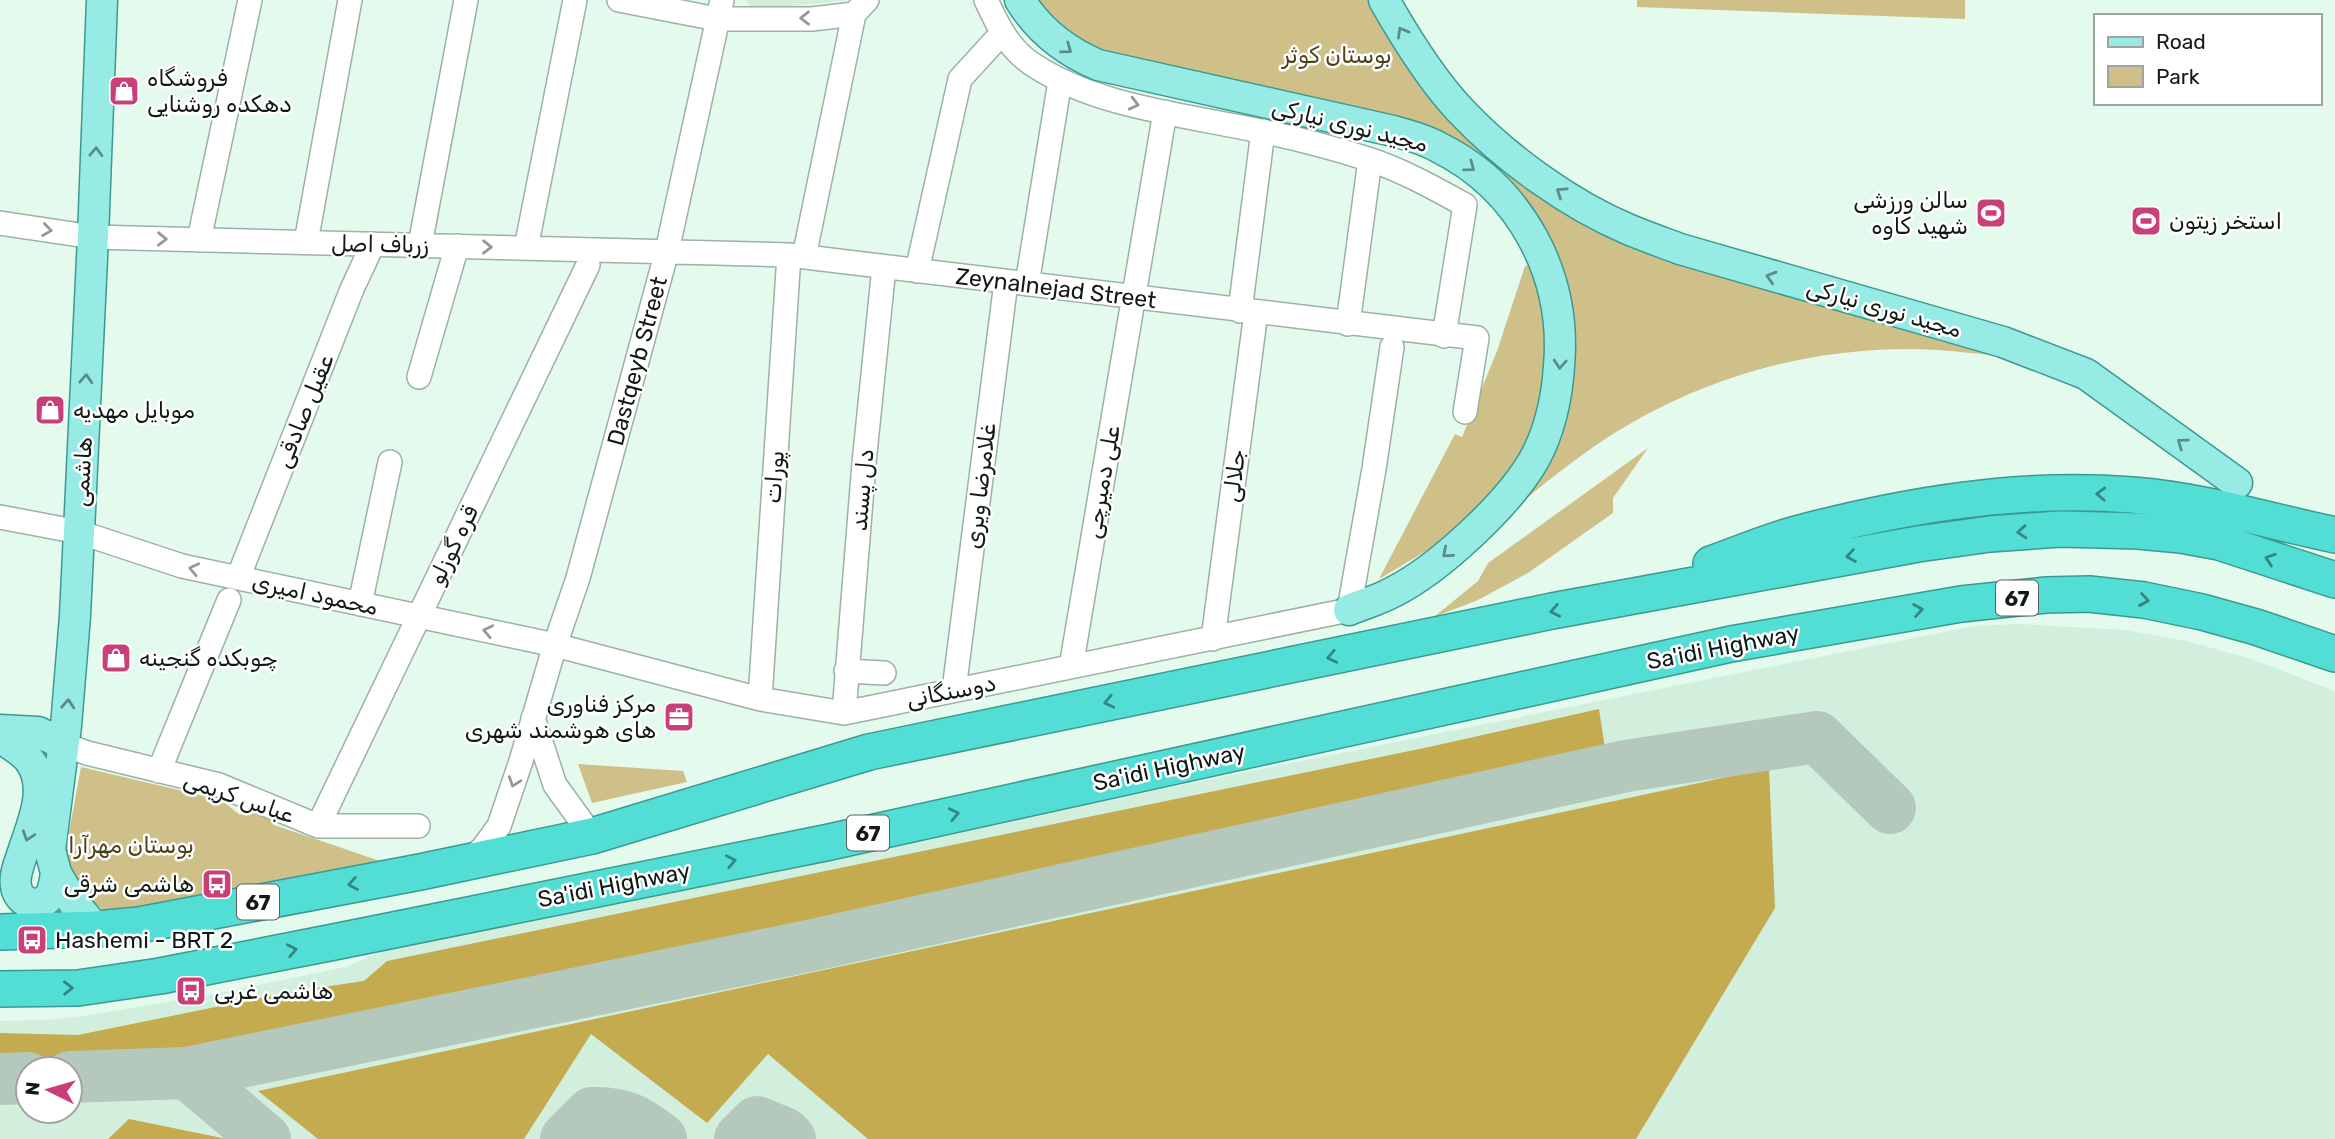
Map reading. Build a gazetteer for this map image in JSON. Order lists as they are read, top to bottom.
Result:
{
  "streets": {
    "highway": ["67", "Sa'idi Highway"],
    "main road": ["مجید نوری نیارکی", "هاشمی"],
    "street": [
      "زرباف اصل",
      "Zeynalnejad Street",
      "Dastqeyb Street",
      "عقیل صادقی",
      "جلالی",
      "پورات",
      "علی دمیرچی",
      "غلامرضا ویری",
      "دل پسند",
      "قره گوزلو",
      "محمود امیری",
      "دوسنگانی",
      "عباس کریمی"
    ]
  },
  "crossings": [
    ["مجید نوری نیارکی", "دوسنگانی"],
    ["زرباف اصل", "Zeynalnejad Street"],
    ["زرباف اصل", "Dastqeyb Street"],
    ["زرباف اصل", "عقیل صادقی"],
    ["زرباف اصل", "هاشمی"],
    ["Zeynalnejad Street", "Dastqeyb Street"],
    ["Zeynalnejad Street", "جلالی"],
    ["Zeynalnejad Street", "پورات"],
    ["Zeynalnejad Street", "علی دمیرچی"],
    ["Zeynalnejad Street", "غلامرضا ویری"],
    ["Zeynalnejad Street", "دل پسند"],
    ["Dastqeyb Street", "محمود امیری"],
    ["Dastqeyb Street", "67"],
    ["Dastqeyb Street", "دوسنگانی"],
    ["عقیل صادقی", "محمود امیری"],
    ["هاشمی", "محمود امیری"],
    ["هاشمی", "67"],
    ["هاشمی", "عباس کریمی"],
    ["جلالی", "دوسنگانی"],
    ["پورات", "دوسنگانی"],
    ["علی دمیرچی", "دوسنگانی"],
    ["غلامرضا ویری", "دوسنگانی"],
    ["دل پسند", "دوسنگانی"],
    ["قره گوزلو", "محمود امیری"],
    ["قره گوزلو", "عباس کریمی"],
    ["محمود امیری", "دوسنگانی"]
  ],
  "one_way": ["زرباف اصل", "هاشمی", "محمود امیری"],
  "parks": ["بوستان کوثر", "بوستان مهرآرا"],
  "places": {
    "shop": ["فروشگاه دهکده روشنایی", "موبایل مهدیه", "چوبکده گنجینه"],
    "sports": ["سالن ورزشی شهید کاوه", "استخر زیتون"],
    "office": ["مرکز فناوری های هوشمند شهری"],
    "bus stop": ["هاشمی شرقی", "Hashemi - BRT 2", "هاشمی غربی"]
  },
  "legend": ["Road", "Park"],
  "north": "left"
}
